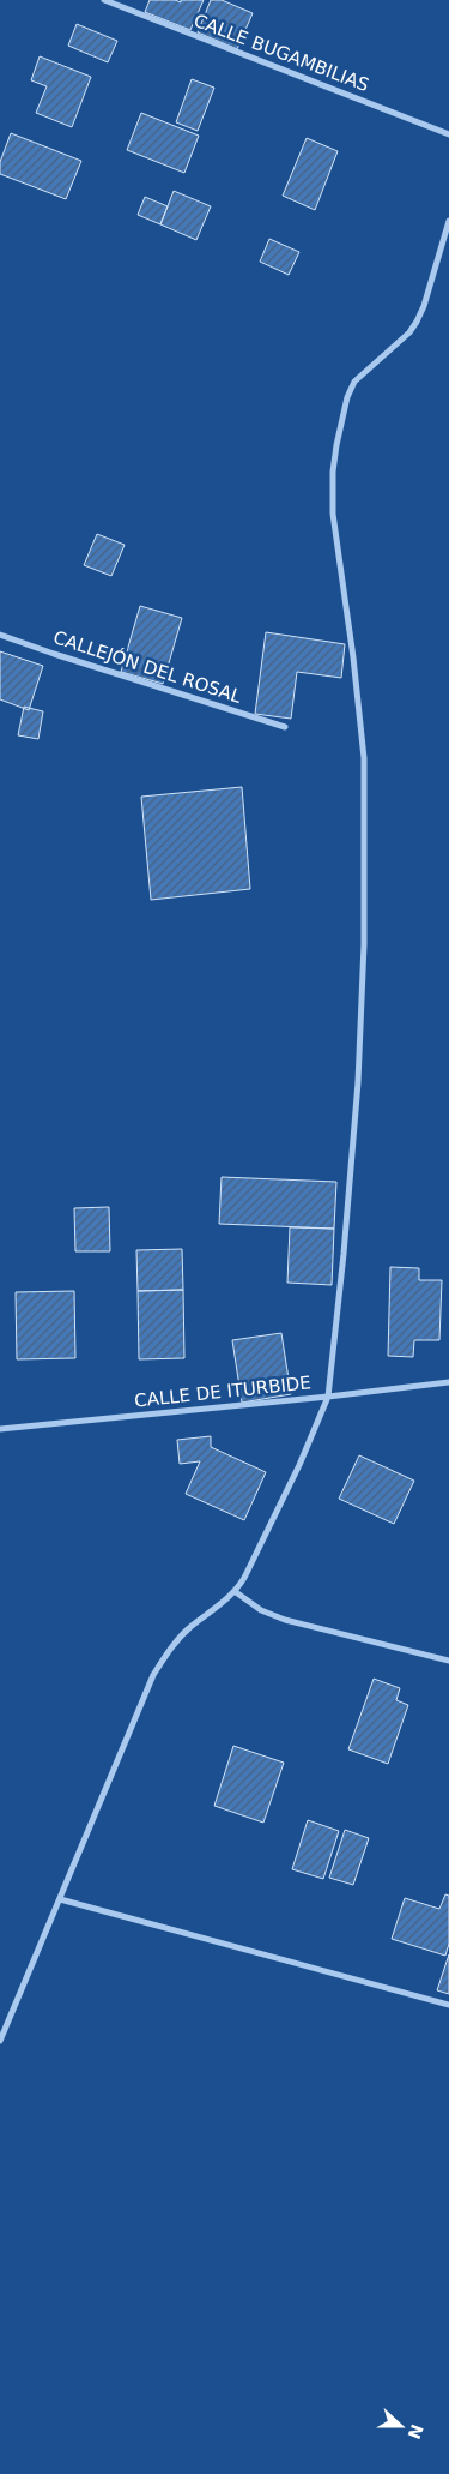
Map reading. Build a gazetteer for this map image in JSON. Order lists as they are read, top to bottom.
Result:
{
  "streets": {
    "street": ["CALLE BUGAMBILIAS", "CALLEJÓN DEL ROSAL", "CALLE DE ITURBIDE"]
  },
  "north": "right"
}
